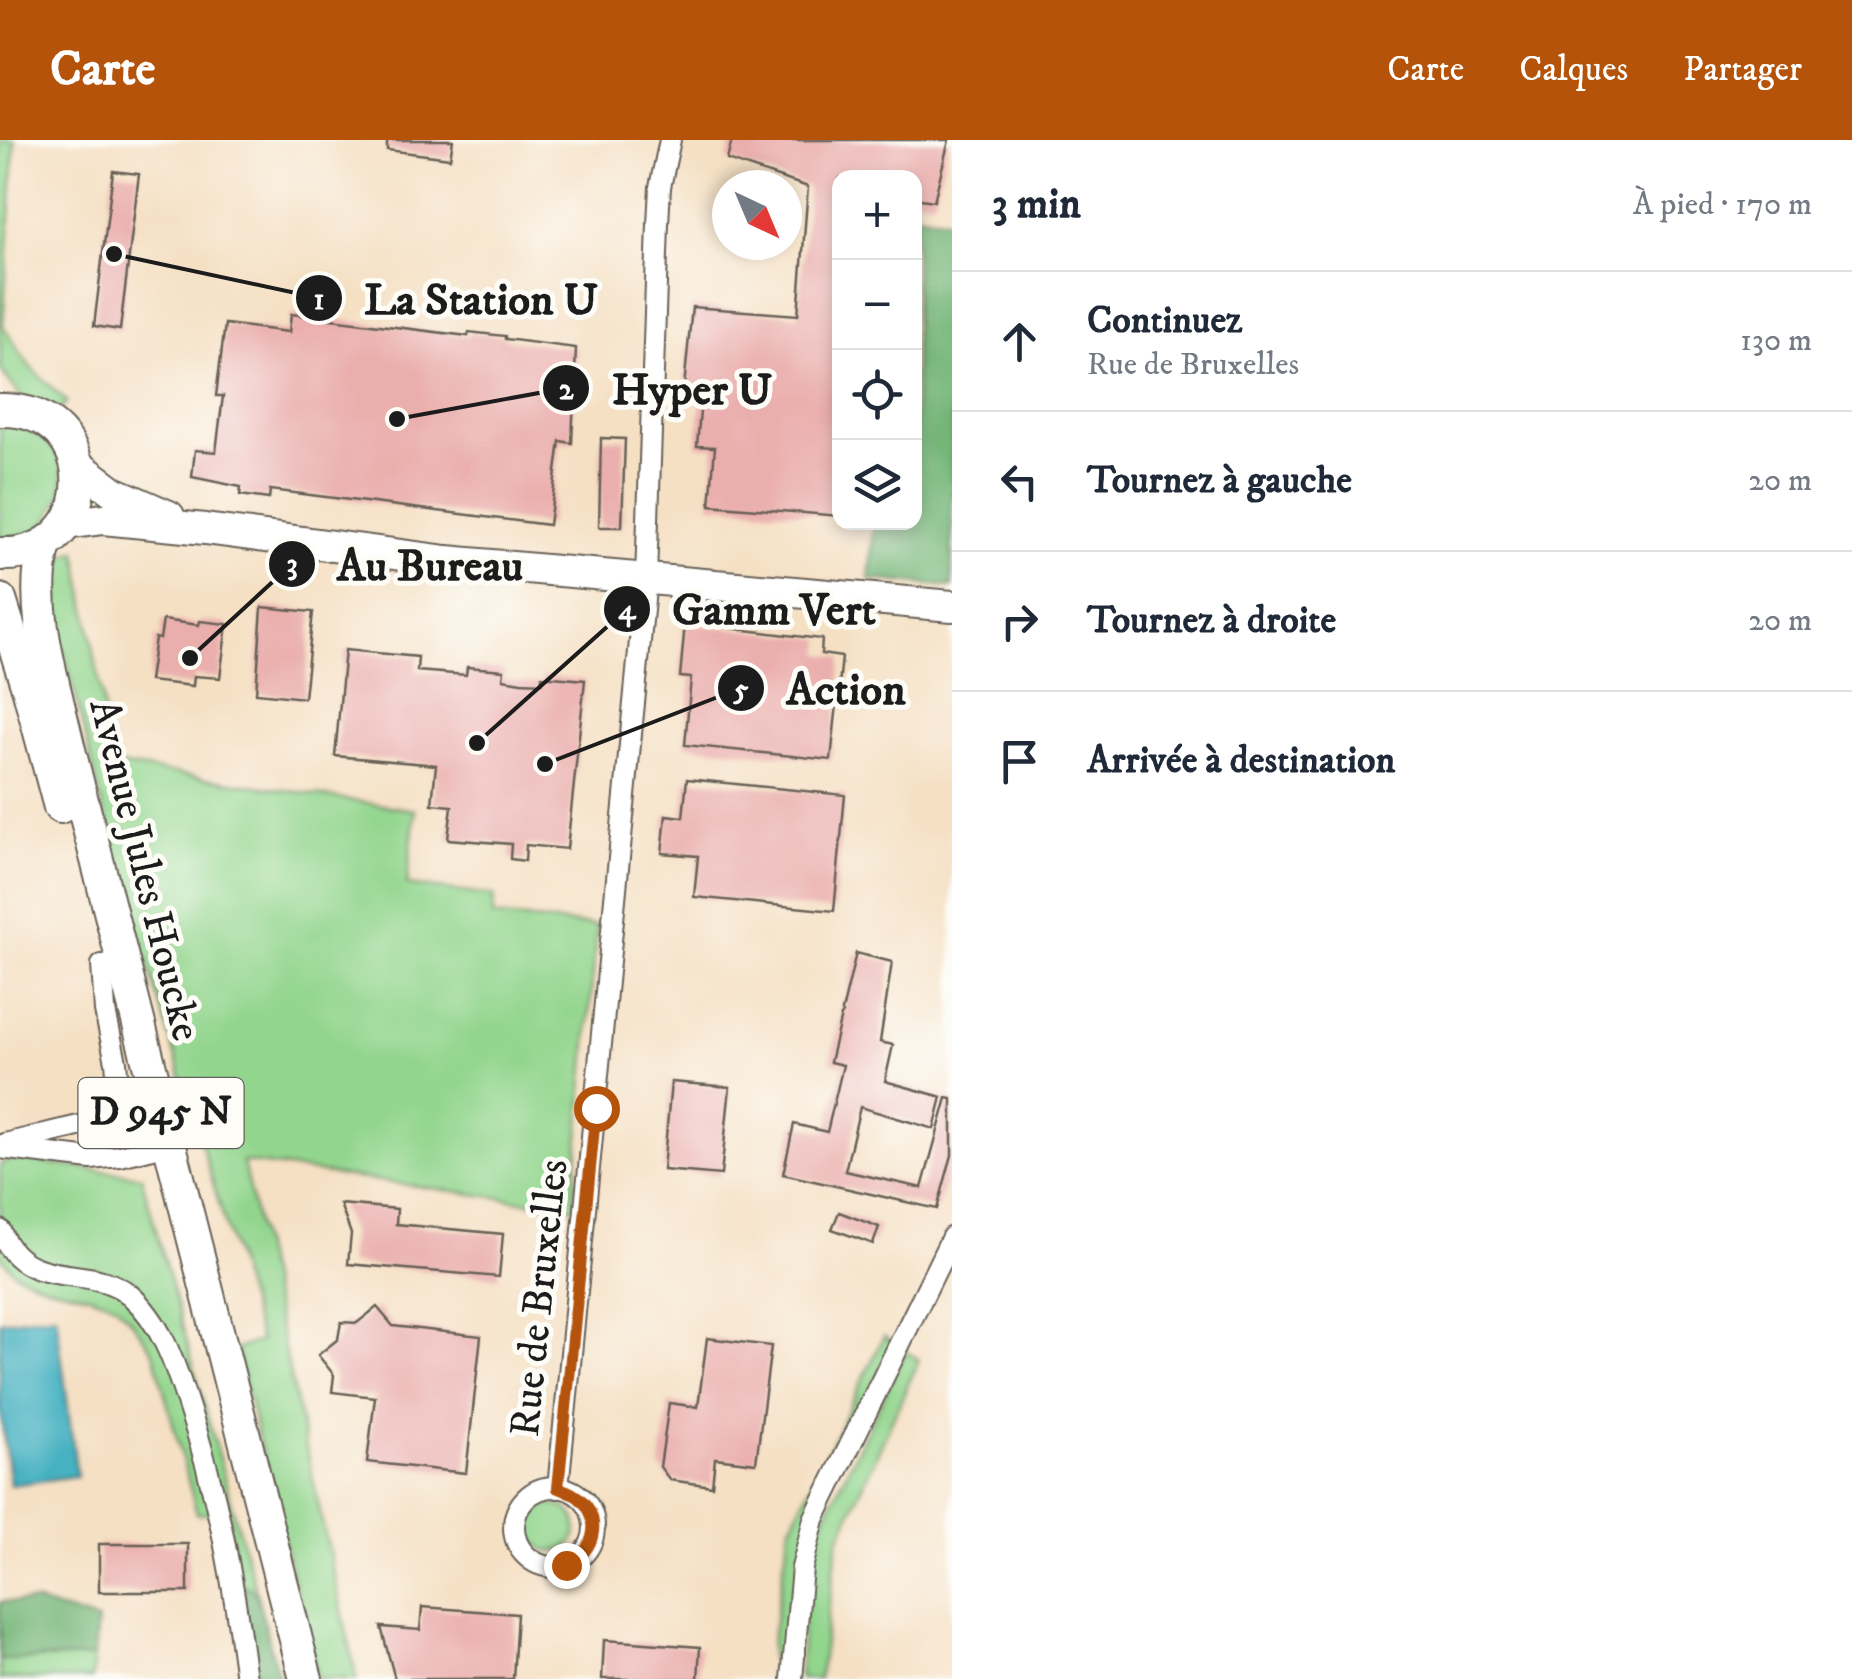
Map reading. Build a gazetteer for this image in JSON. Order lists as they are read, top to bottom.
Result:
{
  "streets": {
    "main road": ["Avenue Jules Houcke", "D 945 N"],
    "street": ["Rue de Bruxelles"]
  },
  "places": [
    "La Station U",
    "Hyper U",
    "Au Bureau",
    "Gamm Vert",
    "Action"
  ],
  "north": "bottom right",
  "page": {
    "header": "Carte",
    "nav": ["Carte", "Calques", "Partager"],
    "heading": ["3 min", "À pied · 170 m"],
    "map_buttons": ["+", "−"],
    "list": [
      ["Continuez", "Rue de Bruxelles", "130 m"],
      ["Tournez à gauche", "20 m"],
      ["Tournez à droite", "20 m"],
      "Arrivée à destination"
    ]
  }
}
